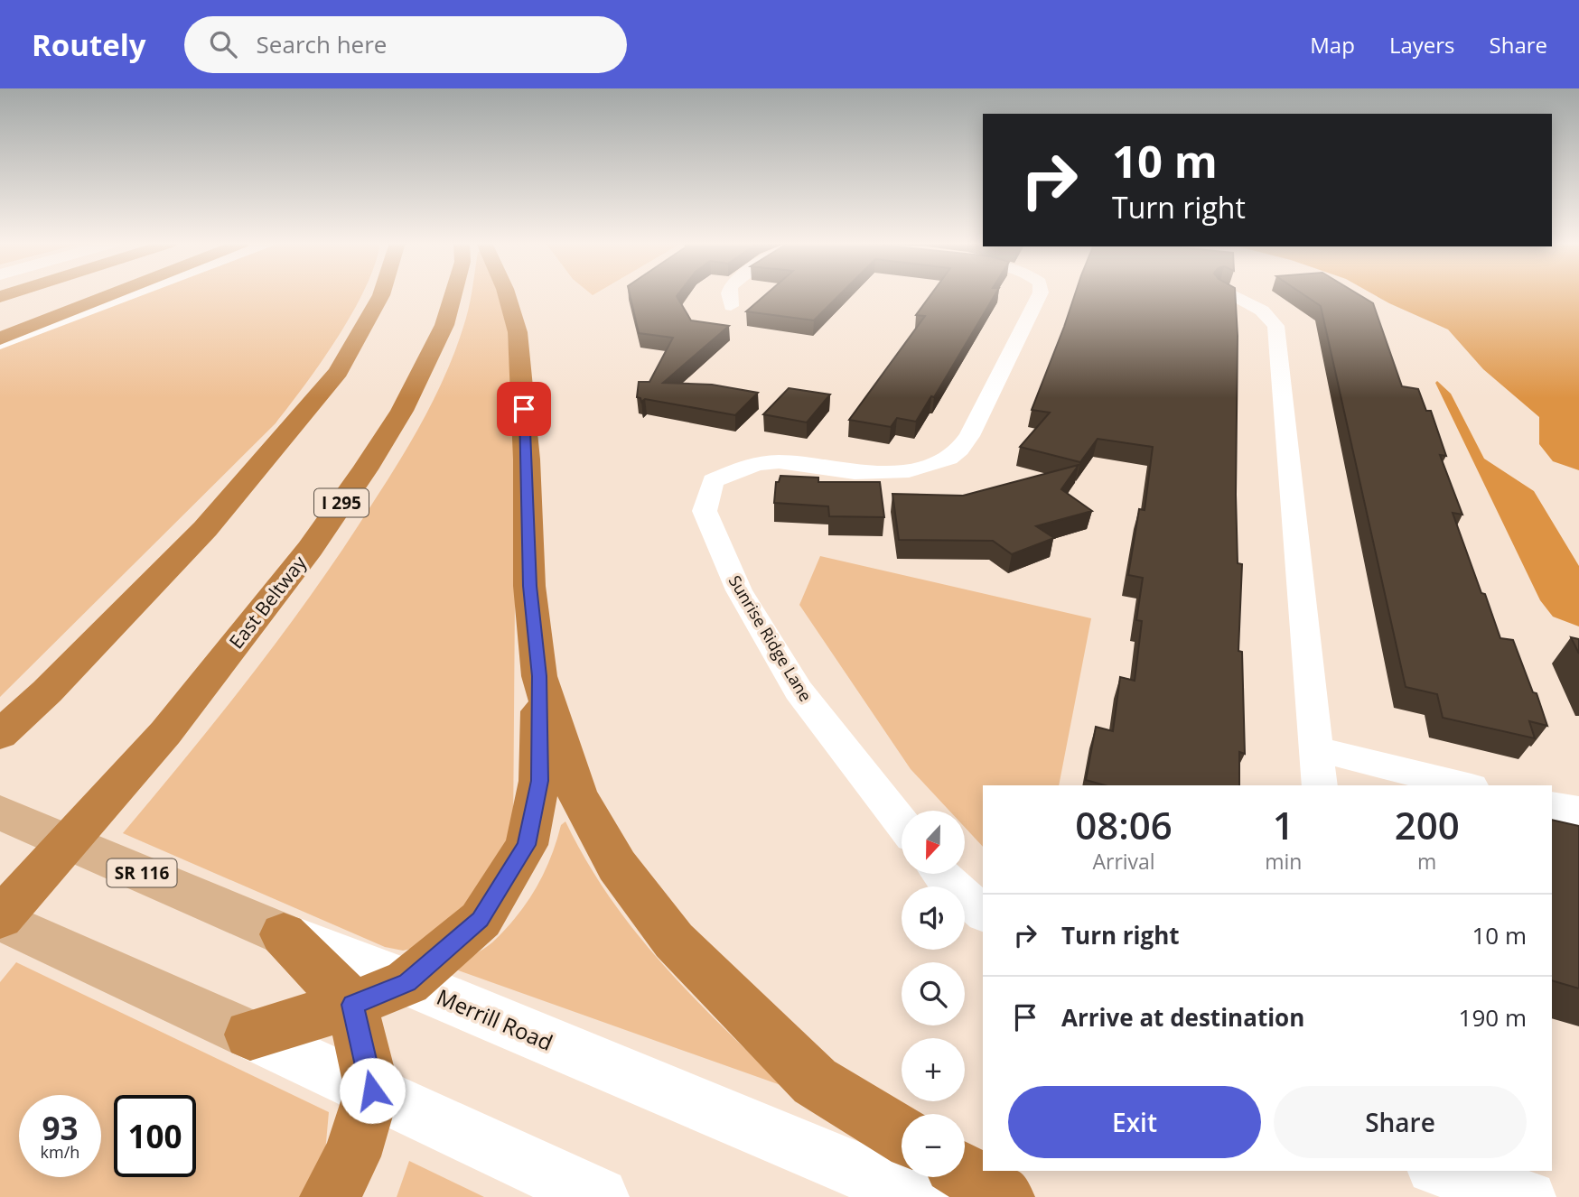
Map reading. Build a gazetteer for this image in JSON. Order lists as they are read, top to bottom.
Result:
{
  "streets": {
    "highway": ["I 295", "East Beltway"],
    "main road": ["SR 116", "Merrill Road"],
    "street": ["Sunrise Ridge Lane"]
  },
  "north": "bottom",
  "page": {
    "header": "Routely",
    "search": "Search here",
    "nav": ["Map", "Layers", "Share"],
    "turn": ["10 m", "Turn right"],
    "eta": [
      "08:06",
      "Arrival",
      "1",
      "min",
      "200",
      "m"
    ],
    "map_buttons": ["+", "−"],
    "list": [
      {
        "name": "Turn right",
        "value": "10 m"
      },
      {
        "name": "Arrive at destination",
        "value": "190 m"
      }
    ],
    "buttons": ["Exit", "Share"],
    "speed": "93 km/h",
    "limit": "100"
  }
}
